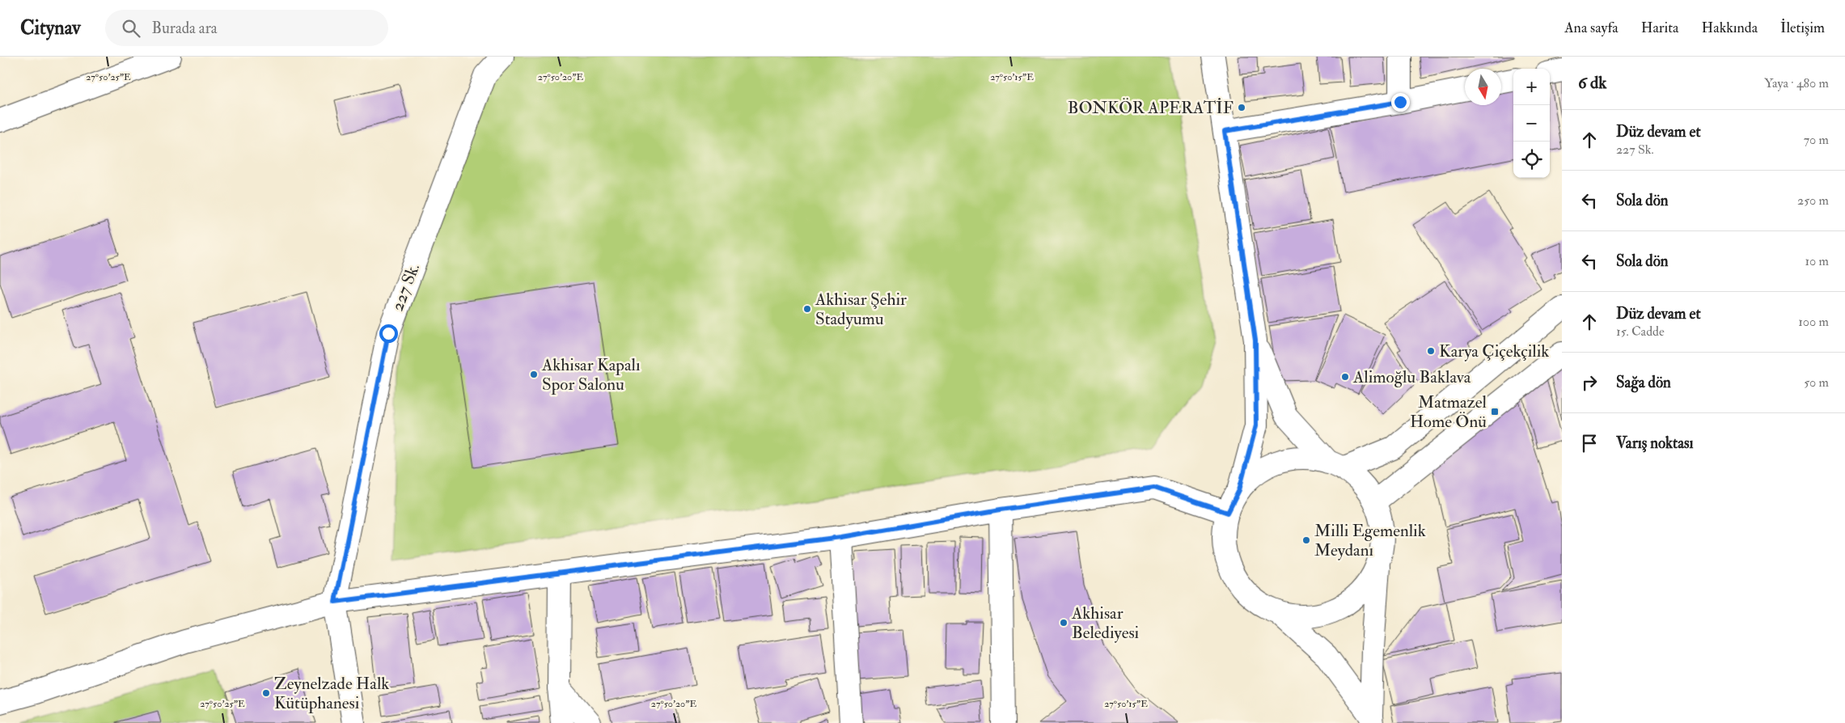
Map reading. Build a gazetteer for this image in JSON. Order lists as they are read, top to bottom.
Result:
{
  "streets": {
    "street": ["227 Sk."]
  },
  "places": {
    "other": [
      "BONKÖR APERATİF",
      "Akhisar Şehir Stadyumu",
      "Karya Çiçekçilik",
      "Akhisar Kapalı Spor Salonu",
      "Alimoğlu Baklava",
      "Milli Egemenlik Meydanı",
      "Akhisar Belediyesi",
      "Zeynelzade Halk Kütüphanesi"
    ],
    "transit": ["Matmazel Home Önü"]
  },
  "north": "bottom",
  "page": {
    "header": "Citynav",
    "search": "Burada ara",
    "nav": [
      "Ana sayfa",
      "Harita",
      "Hakkında",
      "İletişim"
    ],
    "heading": ["6 dk", "Yaya · 480 m"],
    "map_buttons": ["+", "−"],
    "list": [
      ["Düz devam et", "227 Sk.", "70 m"],
      ["Sola dön", "250 m"],
      ["Sola dön", "10 m"],
      ["Düz devam et", "15. Cadde", "100 m"],
      ["Sağa dön", "50 m"],
      "Varış noktası"
    ]
  },
  "coordinates": ["27°50'25\"E", "27°50'20\"E", "27°50'15\"E"]
}
